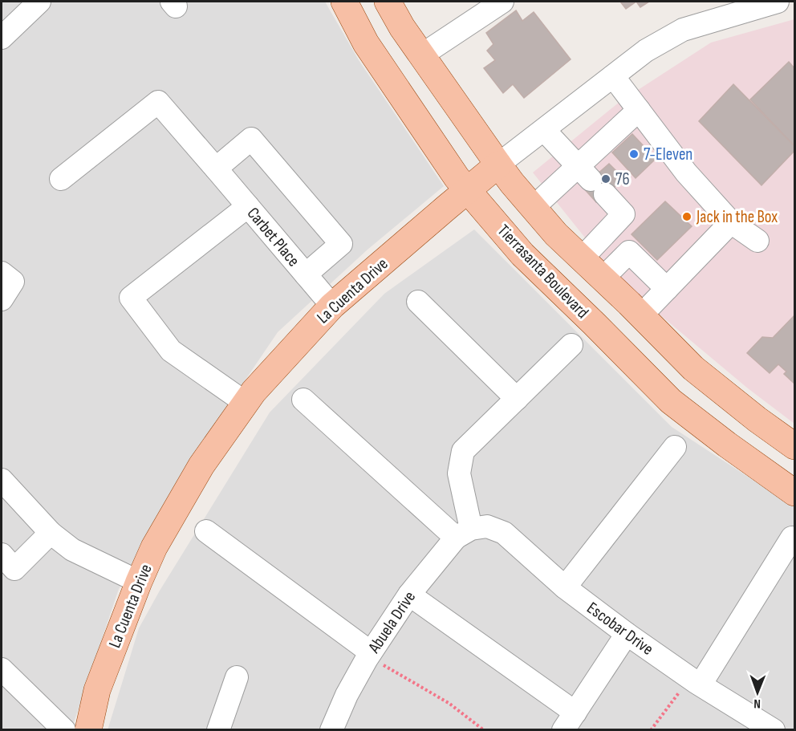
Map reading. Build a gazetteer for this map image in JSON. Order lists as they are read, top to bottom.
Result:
{
  "streets": {
    "main road": ["Tierrasanta Boulevard", "La Cuenta Drive"],
    "street": ["Carbet Place", "Abuela Drive", "Escobar Drive"]
  },
  "crossings": [
    ["Carbet Place", "La Cuenta Drive"],
    ["Tierrasanta Boulevard", "La Cuenta Drive"],
    ["Abuela Drive", "Escobar Drive"]
  ],
  "places": ["7-Eleven", "76", "Jack in the Box"],
  "north": "bottom"
}
